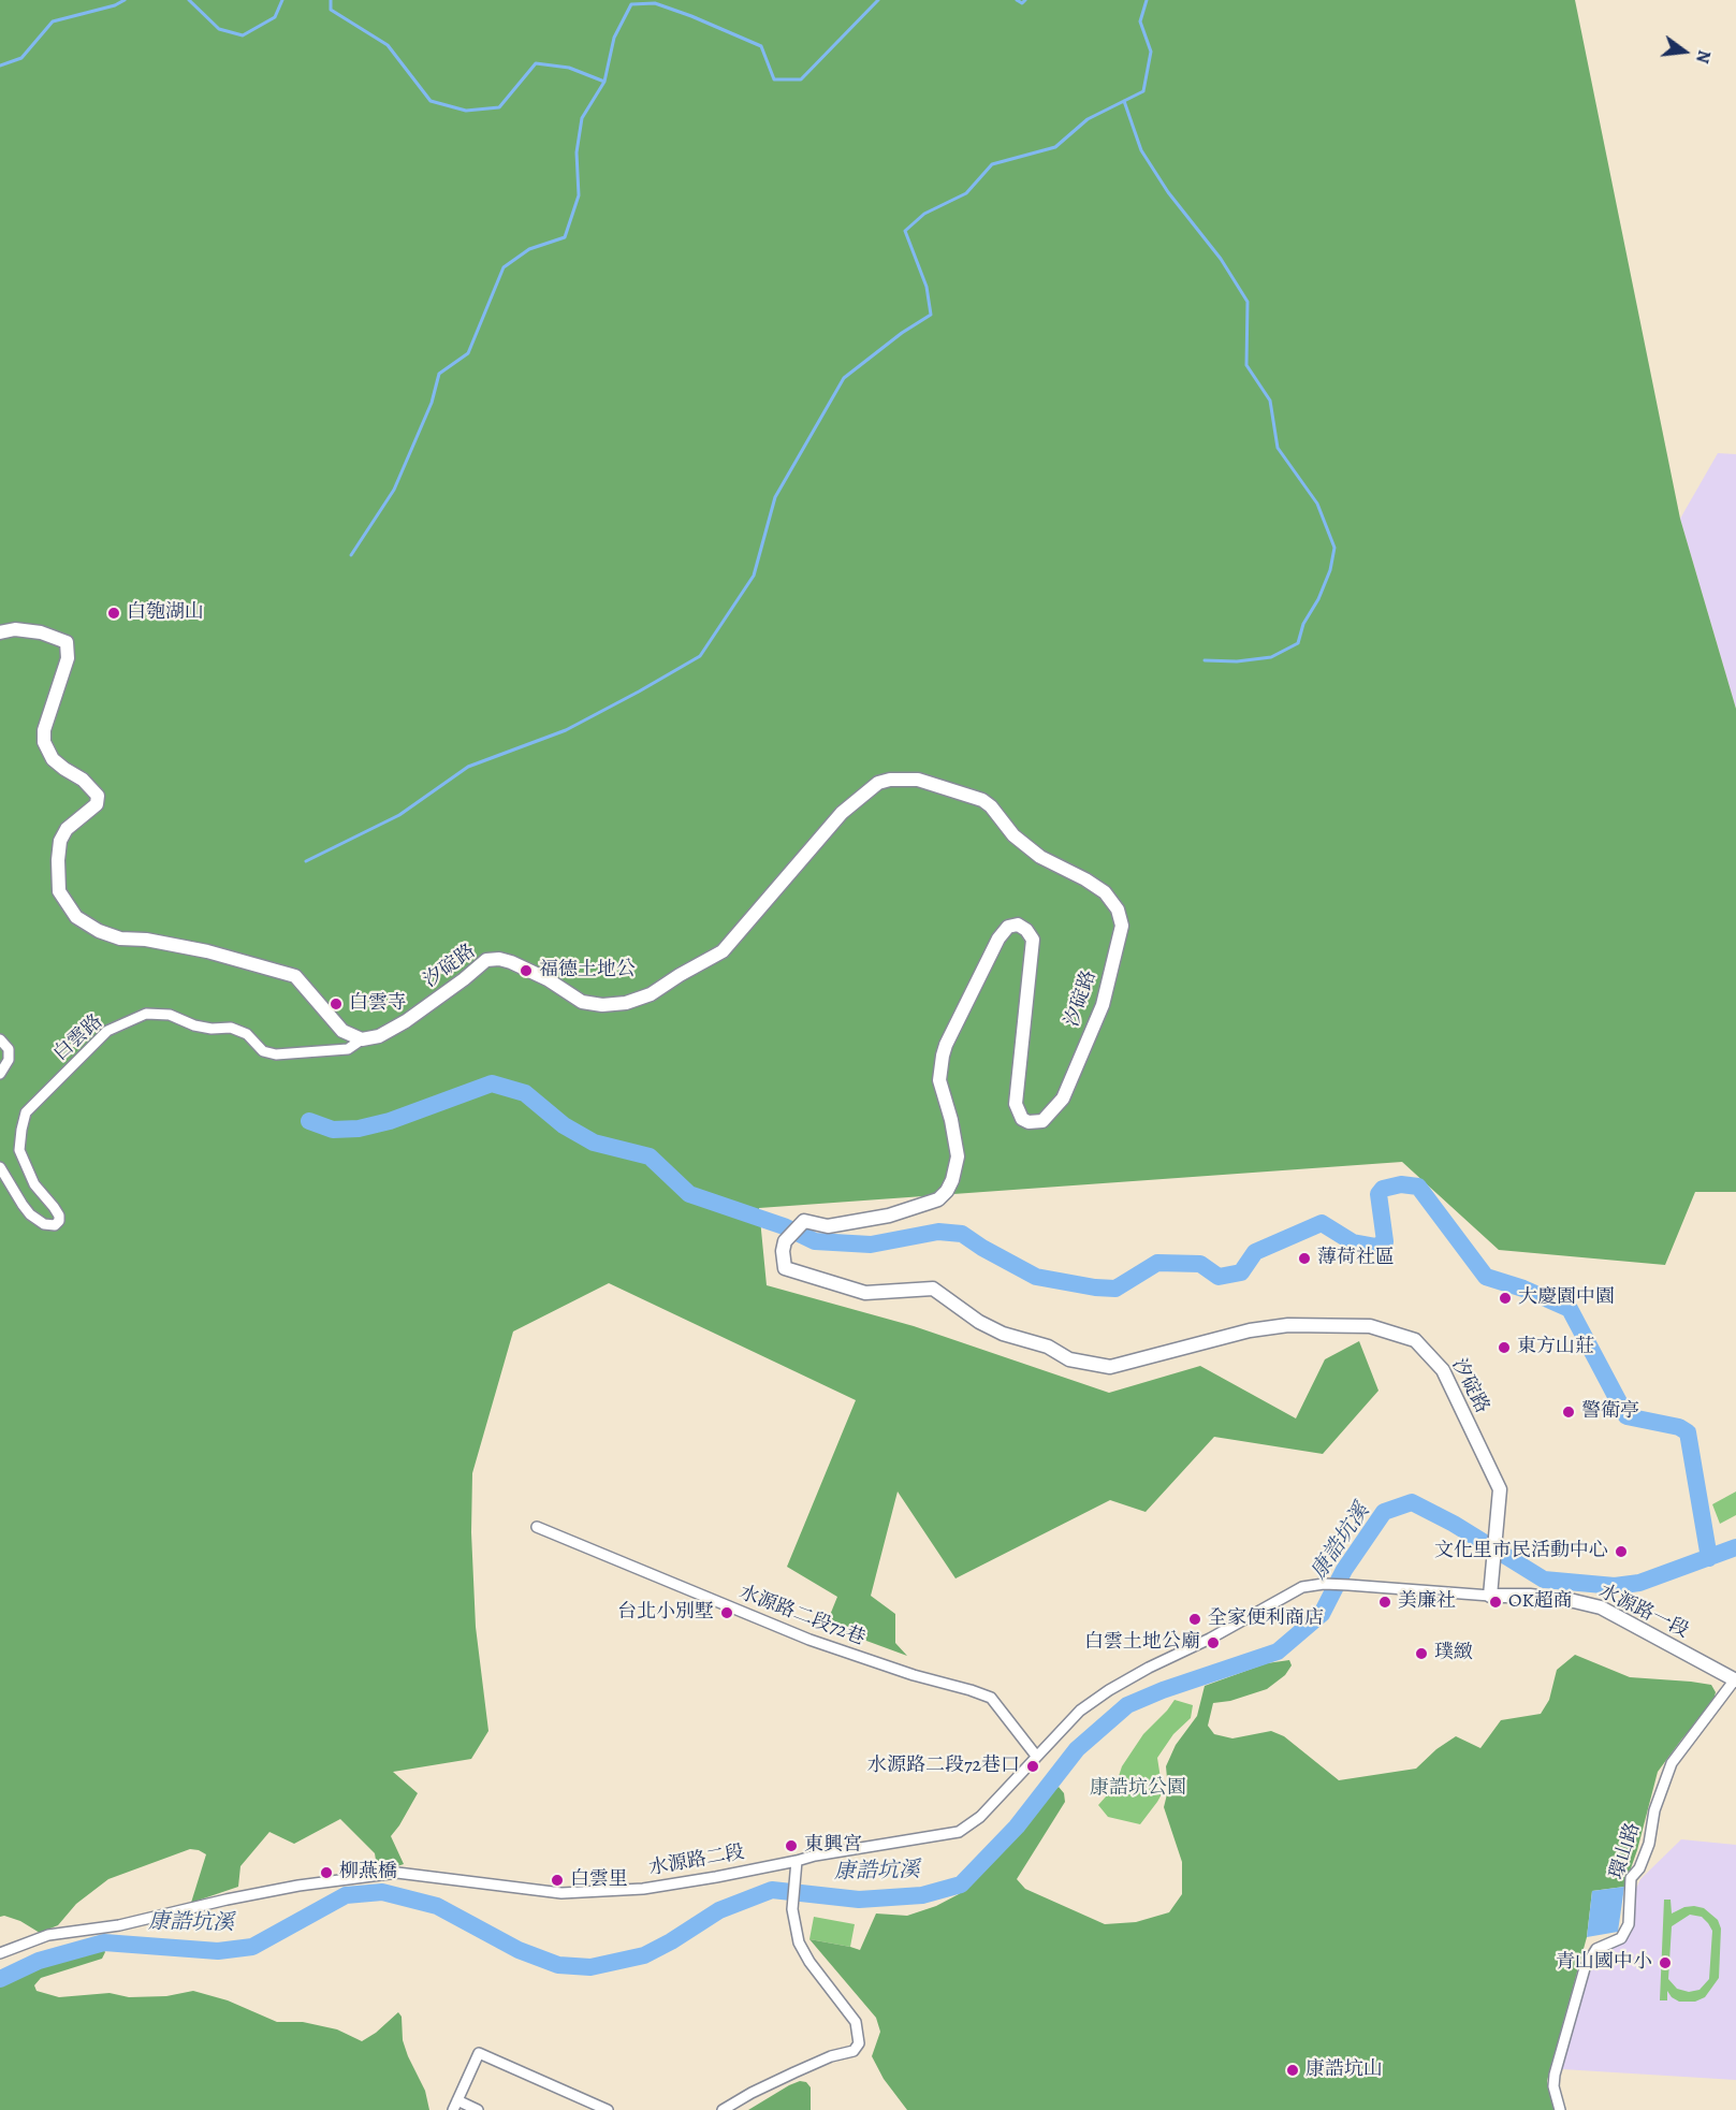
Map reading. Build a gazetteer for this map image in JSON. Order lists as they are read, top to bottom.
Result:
{
  "streets": {
    "street": [
      "汐碇路",
      "白雲路",
      "水源路一段",
      "水源路二段72巷",
      "環山路",
      "水源路二段"
    ]
  },
  "crossings": [
    ["汐碇路", "白雲路"],
    ["汐碇路", "水源路一段"],
    ["汐碇路", "水源路二段"],
    ["水源路一段", "環山路"],
    ["水源路一段", "水源路二段"],
    ["水源路二段72巷", "水源路二段"]
  ],
  "water": ["康誥坑溪"],
  "parks": ["康誥坑公園"],
  "places": [
    "白匏湖山",
    "福德土地公",
    "白雲寺",
    "薄荷社區",
    "大慶園中園",
    "東方山莊",
    "警衛亭",
    "文化里市民活動中心",
    "美廉社",
    "OK超商",
    "台北小別墅",
    "全家便利商店",
    "白雲土地公廟",
    "璞緻",
    "水源路二段72巷口",
    "東興宮",
    "柳燕橋",
    "白雲里",
    "青山國中小",
    "康誥坑山"
  ],
  "north": "right"
}
